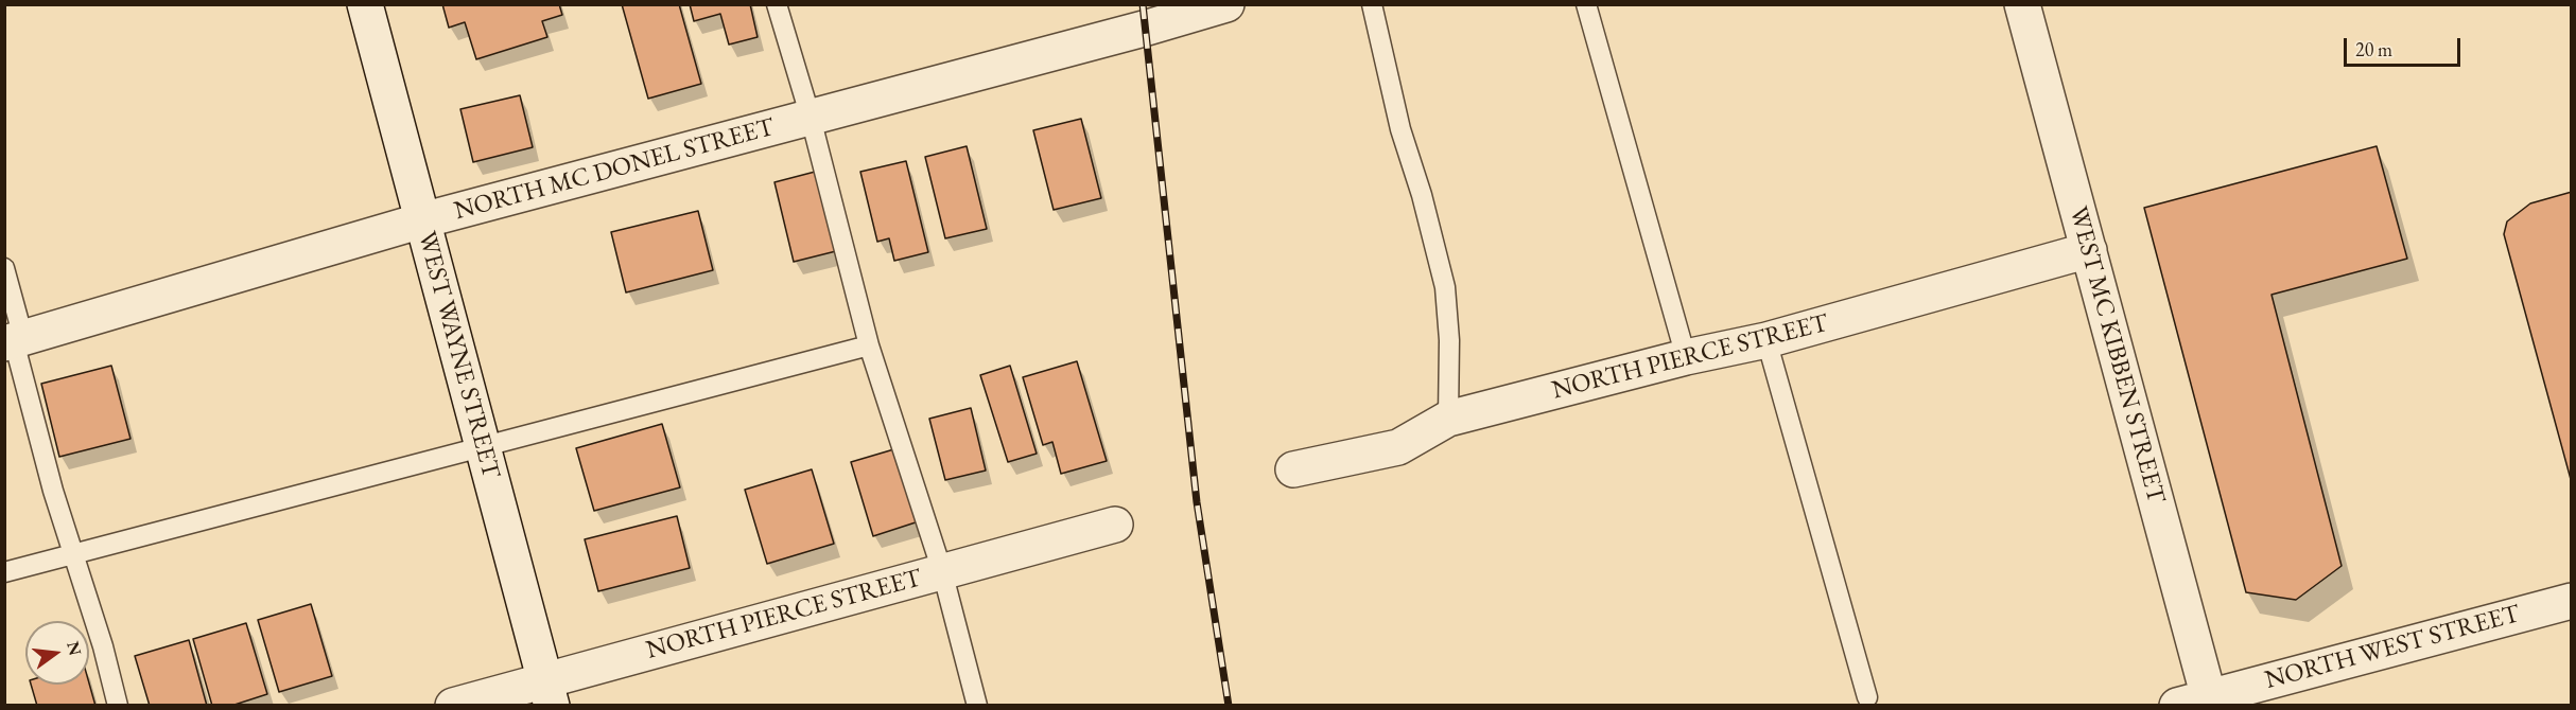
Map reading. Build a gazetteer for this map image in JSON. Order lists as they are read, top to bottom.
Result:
{
  "streets": {
    "street": [
      "NORTH MC DONEL STREET",
      "WEST WAYNE STREET",
      "WEST MC KIBBEN STREET",
      "NORTH PIERCE STREET",
      "NORTH WEST STREET"
    ]
  },
  "crossings": [
    ["NORTH MC DONEL STREET", "WEST WAYNE STREET"],
    ["WEST WAYNE STREET", "NORTH PIERCE STREET"],
    ["WEST MC KIBBEN STREET", "NORTH PIERCE STREET"],
    ["WEST MC KIBBEN STREET", "NORTH WEST STREET"]
  ],
  "scale_bar": "20 m",
  "north": "right"
}
